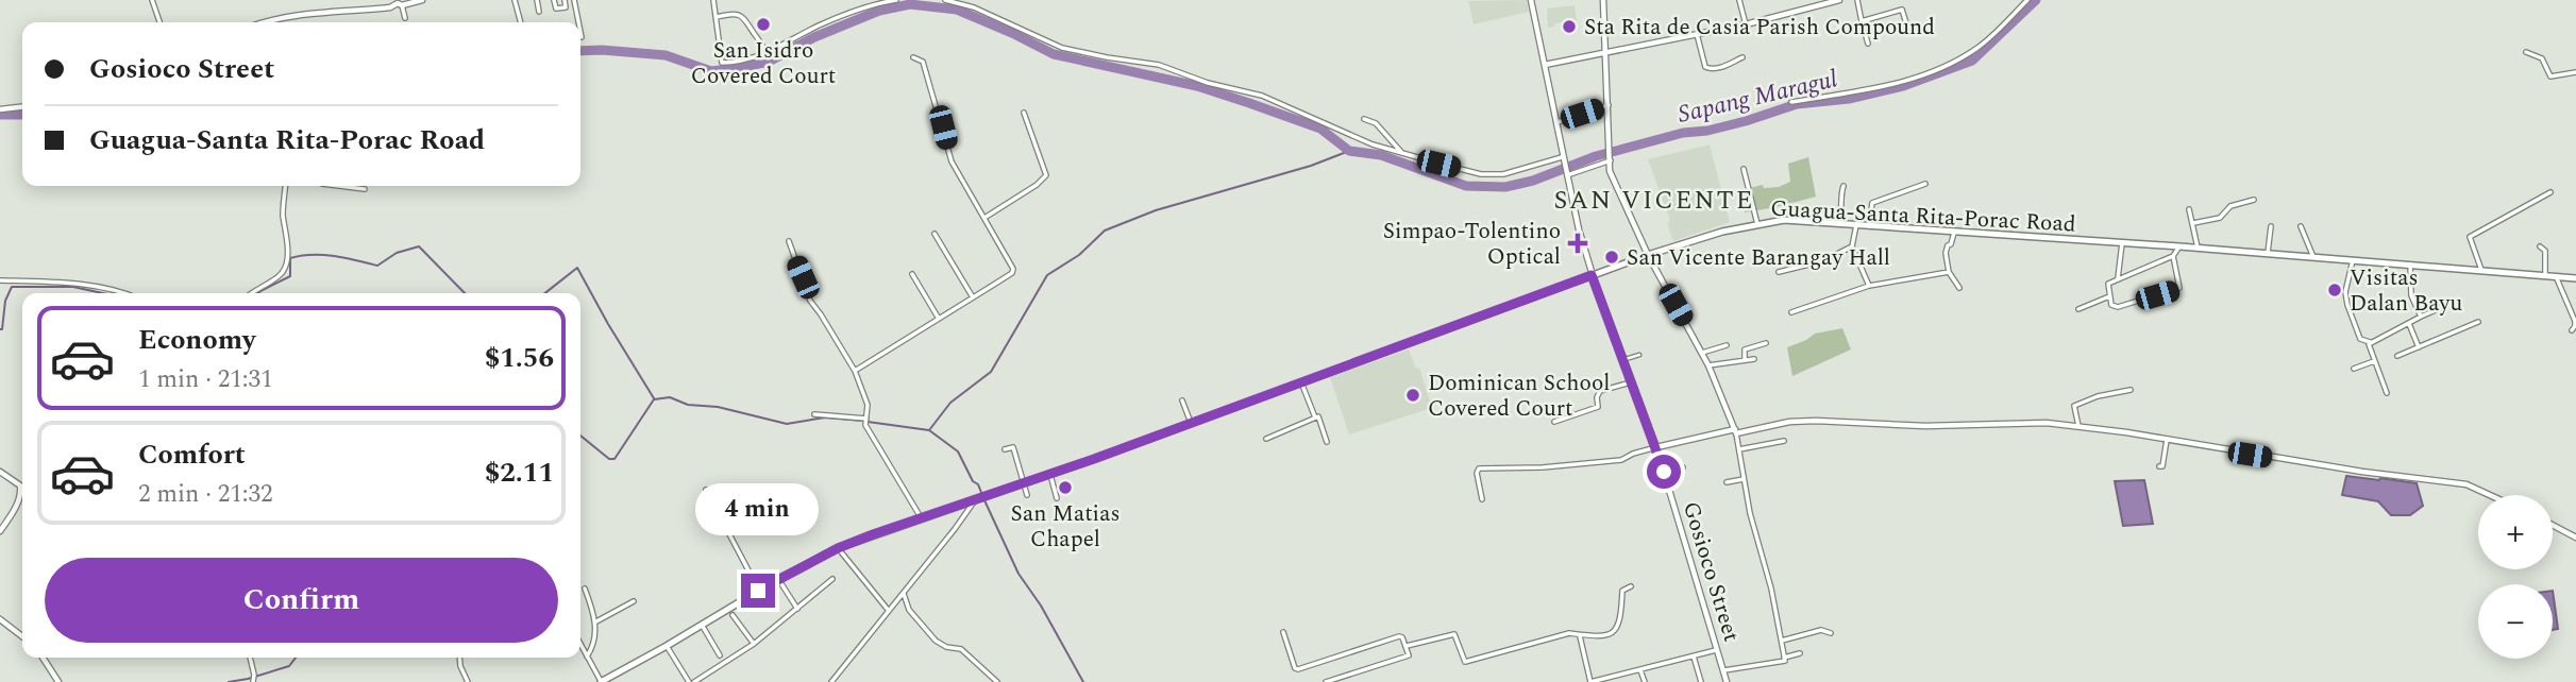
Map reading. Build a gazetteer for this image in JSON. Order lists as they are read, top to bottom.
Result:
{
  "streets": {
    "main road": ["Guagua-Santa Rita-Porac Road"],
    "street": ["Gosioco Street"]
  },
  "crossings": [
    ["Guagua-Santa Rita-Porac Road", "Gosioco Street"]
  ],
  "districts": ["SAN VICENTE"],
  "water": ["Sapang Maragul"],
  "places": {
    "other": [
      "San Isidro Covered Court",
      "Sta Rita de Casia Parish Compound",
      "San Vicente Barangay Hall",
      "Visitas Dalan Bayu",
      "Dominican School Covered Court",
      "San Matias Chapel"
    ],
    "health": ["Simpao-Tolentino Optical"]
  },
  "page": {
    "banner": ["Gosioco Street", "Guagua-Santa Rita-Porac Road"],
    "list": [
      {
        "name": "Economy",
        "note": "1 min · 21:31",
        "value": "$1.56"
      },
      {
        "name": "Comfort",
        "note": "2 min · 21:32",
        "value": "$2.11"
      }
    ],
    "bubble": "4 min",
    "map_buttons": ["+", "−"],
    "buttons": "Confirm"
  }
}
